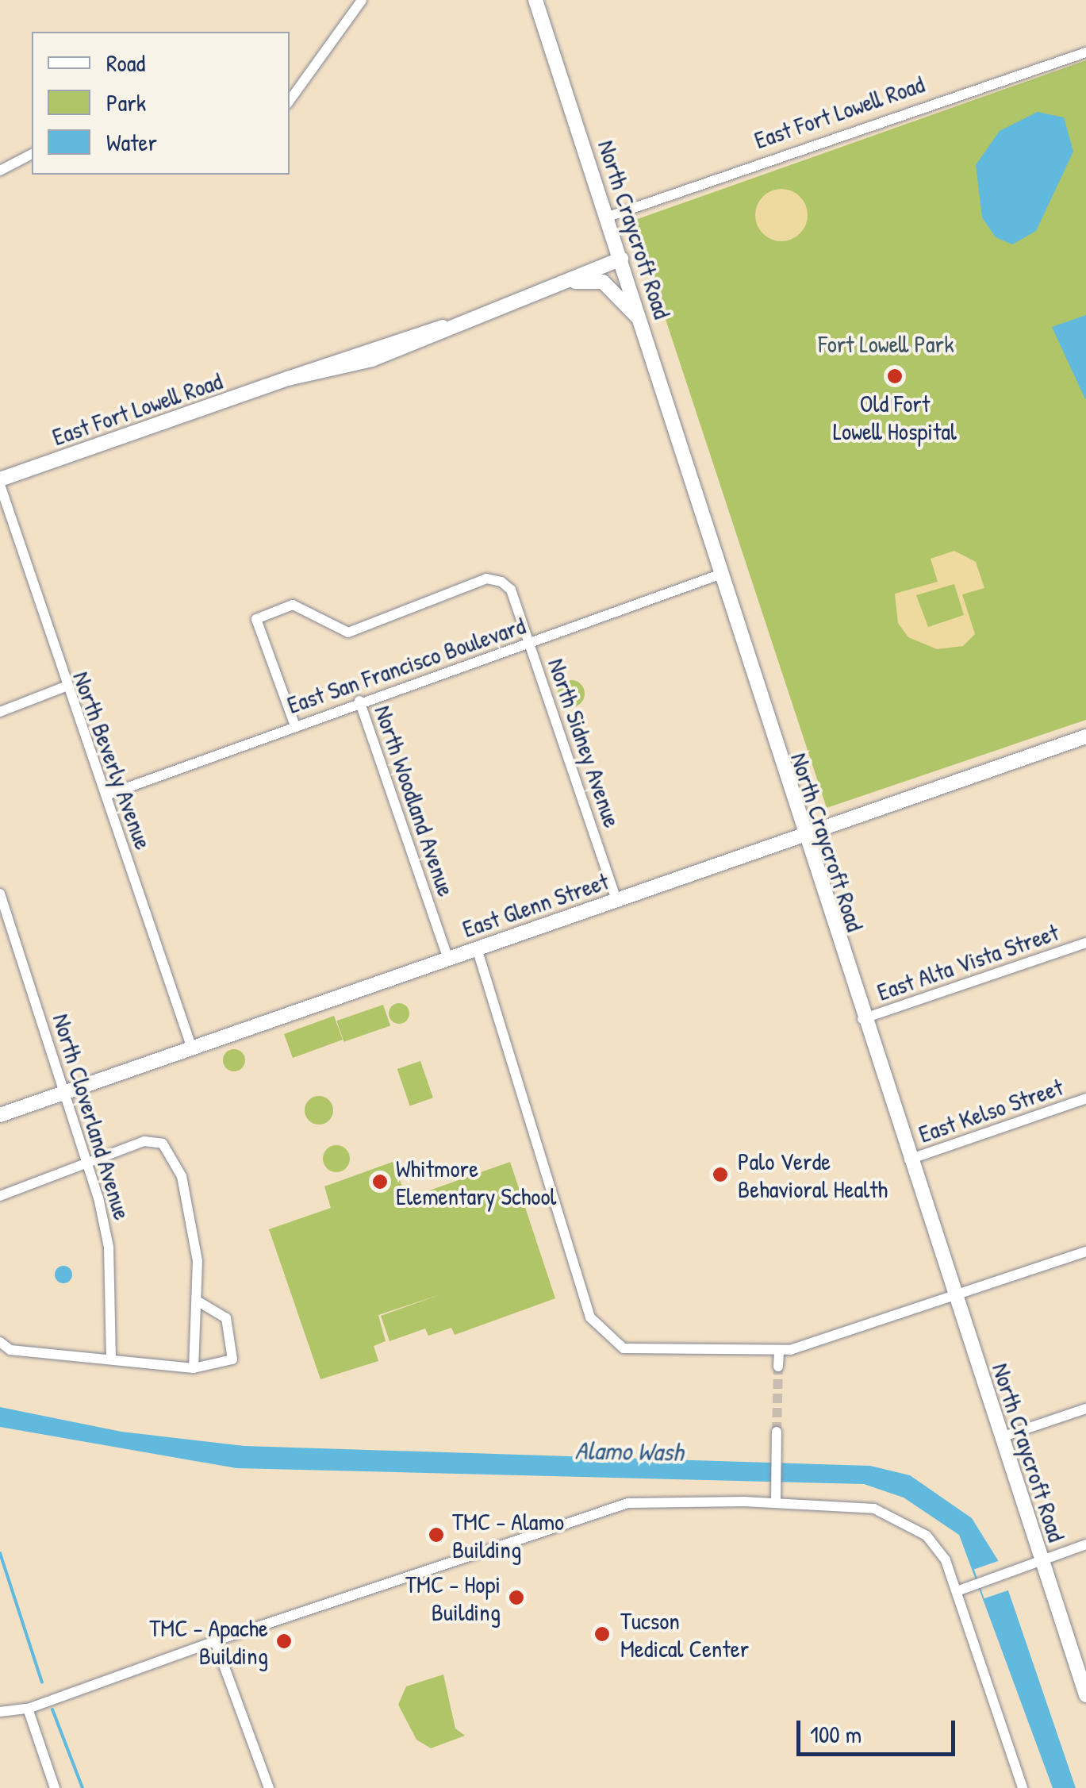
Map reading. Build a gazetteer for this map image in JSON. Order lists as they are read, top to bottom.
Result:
{
  "streets": {
    "street": [
      "East Fort Lowell Road",
      "North Craycroft Road",
      "East San Francisco Boulevard",
      "North Sidney Avenue",
      "North Beverly Avenue",
      "North Woodland Avenue",
      "East Glenn Street",
      "East Alta Vista Street",
      "East Kelso Street",
      "North Cloverland Avenue"
    ]
  },
  "crossings": [
    ["East Fort Lowell Road", "North Craycroft Road"],
    ["East Fort Lowell Road", "North Beverly Avenue"],
    ["North Craycroft Road", "East San Francisco Boulevard"],
    ["North Craycroft Road", "East Glenn Street"],
    ["North Craycroft Road", "East Alta Vista Street"],
    ["North Craycroft Road", "East Kelso Street"],
    ["East San Francisco Boulevard", "North Sidney Avenue"],
    ["East San Francisco Boulevard", "North Beverly Avenue"],
    ["East San Francisco Boulevard", "North Woodland Avenue"],
    ["North Sidney Avenue", "East Glenn Street"],
    ["North Beverly Avenue", "East Glenn Street"],
    ["North Woodland Avenue", "East Glenn Street"],
    ["East Glenn Street", "North Cloverland Avenue"]
  ],
  "water": ["Alamo Wash"],
  "parks": ["Fort Lowell Park"],
  "places": [
    "Old Fort Lowell Hospital",
    "Palo Verde Behavioral Health",
    "Whitmore Elementary School",
    "TMC - Alamo Building",
    "TMC - Hopi Building",
    "Tucson Medical Center",
    "TMC - Apache Building"
  ],
  "legend": ["Road", "Park", "Water"],
  "scale_bar": "100 m"
}
